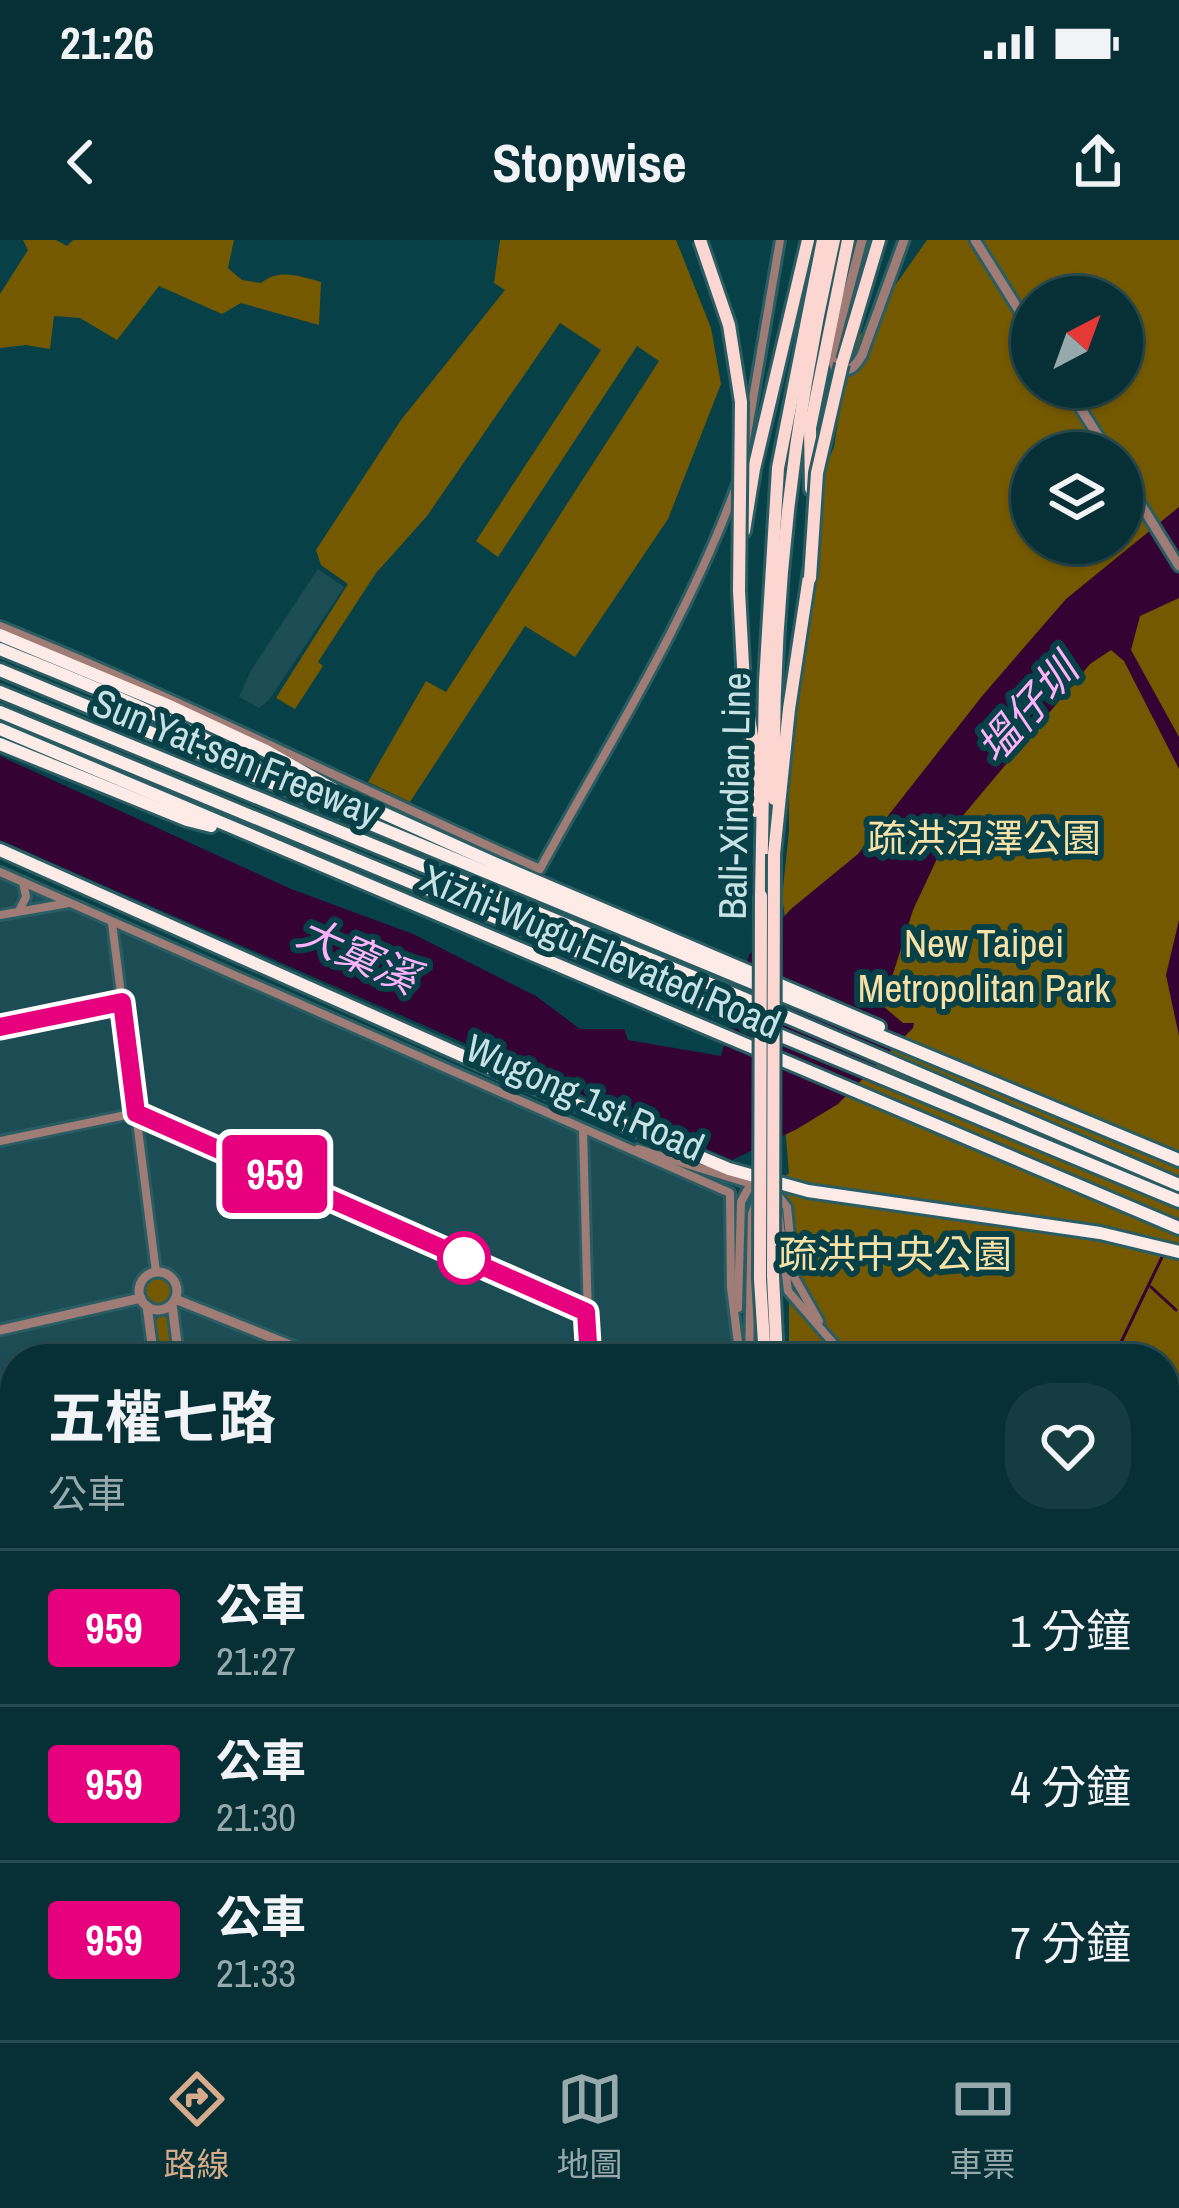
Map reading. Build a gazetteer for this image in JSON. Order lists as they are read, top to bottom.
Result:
{
  "streets": {
    "highway": ["Sun Yat-sen Freeway", "Bali-Xindian Line", "Xizhi-Wugu Elevated Road"],
    "street": ["Wugong 1st Road"]
  },
  "water": ["塭仔圳", "大窠溪"],
  "parks": ["疏洪沼澤公園", "New Taipei Metropolitan Park", "疏洪中央公園"],
  "lines": ["bus line 959"],
  "north": "top right",
  "page": {
    "status": "21:26",
    "header": "Stopwise",
    "on_map": "959",
    "heading": ["五權七路", "公車"],
    "list": [
      {
        "mark": "959",
        "name": "公車",
        "note": "21:27",
        "value": "1 分鐘"
      },
      {
        "mark": "959",
        "name": "公車",
        "note": "21:30",
        "value": "4 分鐘"
      },
      {
        "mark": "959",
        "name": "公車",
        "note": "21:33",
        "value": "7 分鐘"
      }
    ],
    "tabs": ["路線", "地圖", "車票"]
  }
}
